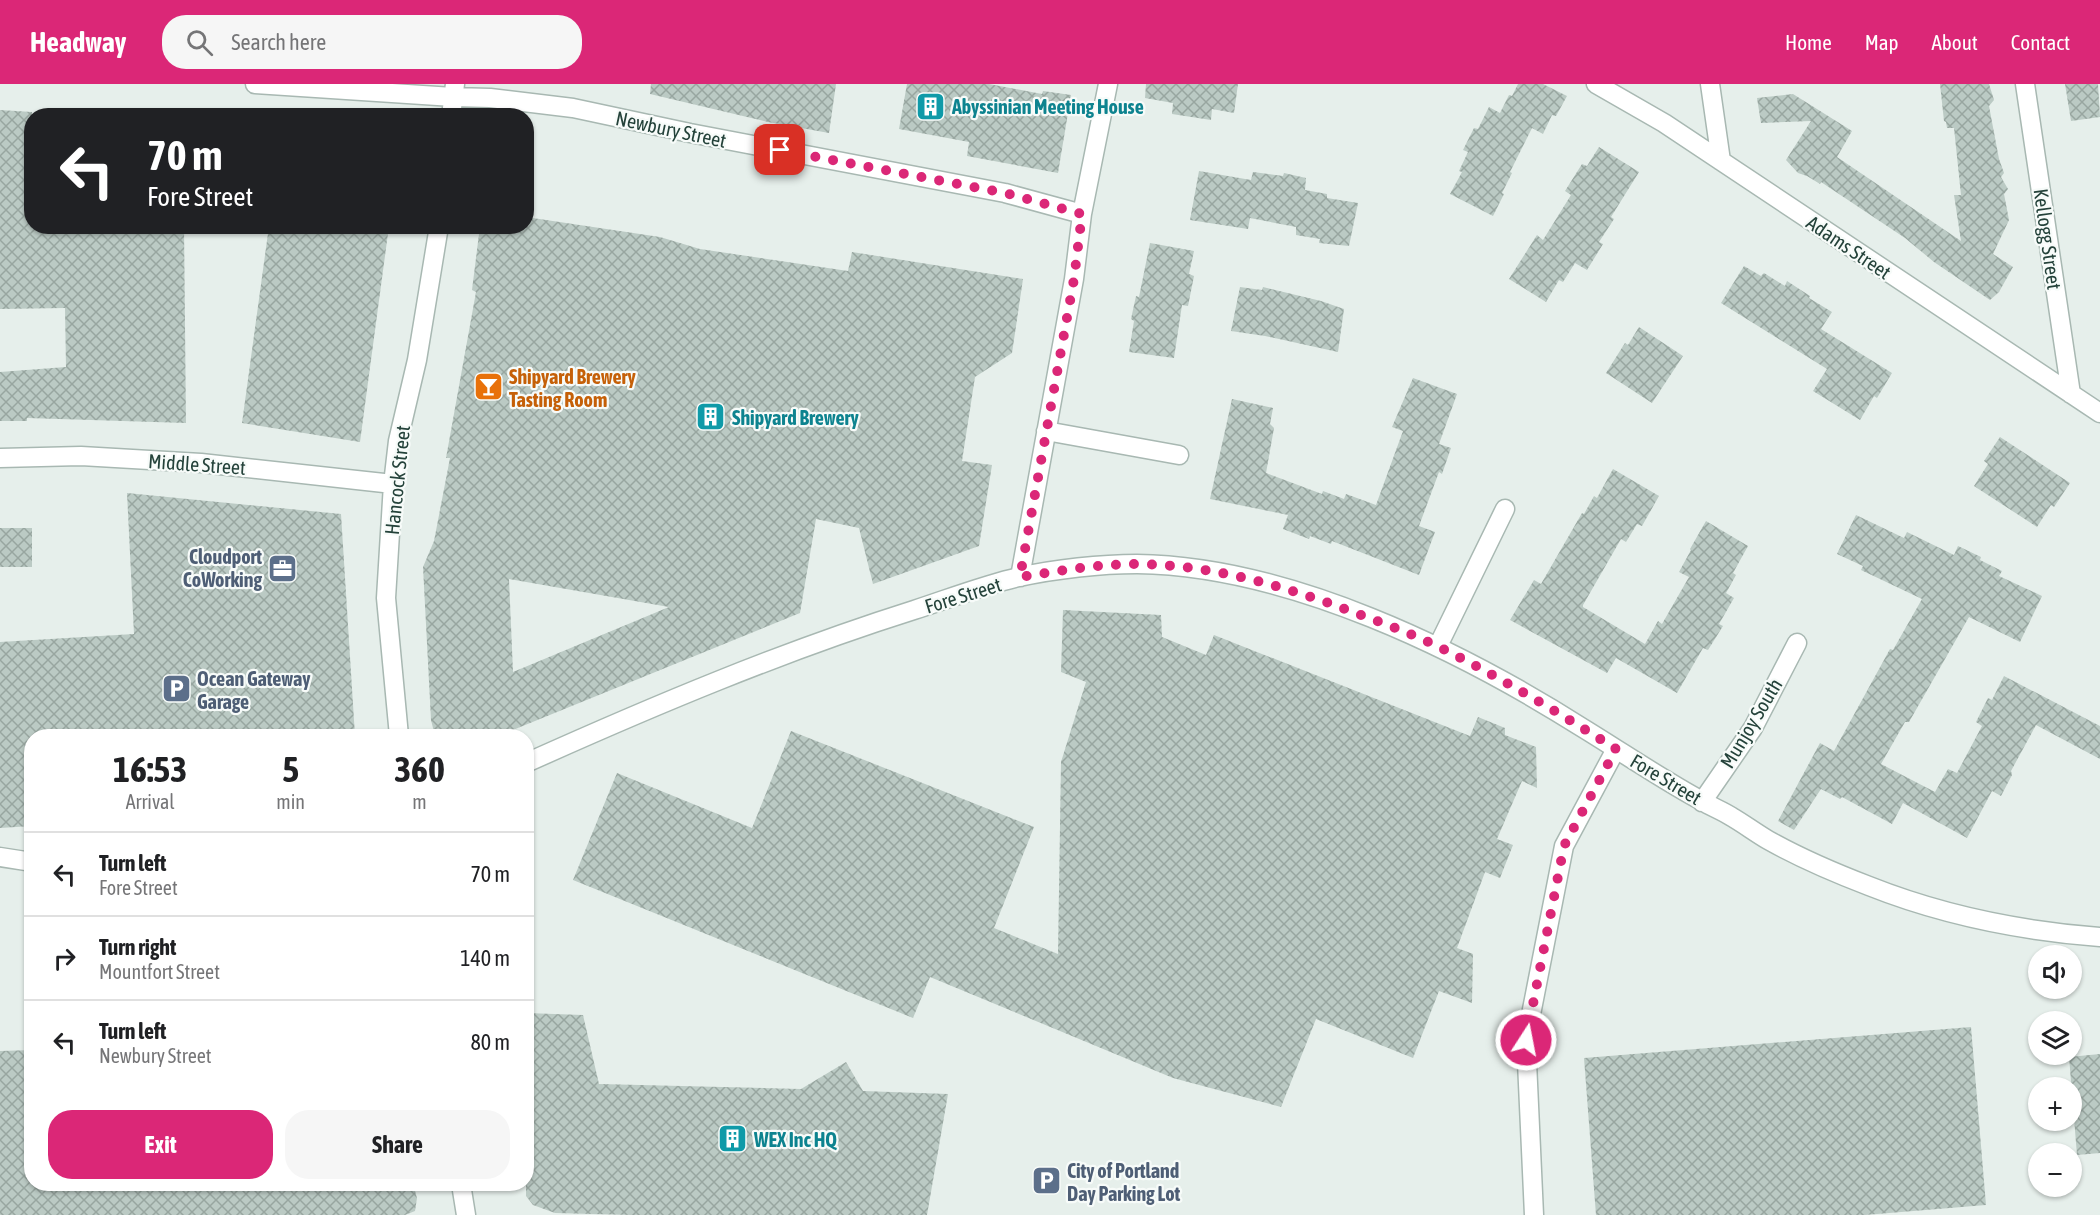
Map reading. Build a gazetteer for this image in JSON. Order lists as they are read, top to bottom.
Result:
{
  "streets": {
    "street": [
      "Newbury Street",
      "Kellogg Street",
      "Adams Street",
      "Middle Street",
      "Hancock Street",
      "Fore Street",
      "Munjoy South"
    ]
  },
  "crossings": [
    ["Kellogg Street", "Adams Street"],
    ["Middle Street", "Hancock Street"],
    ["Fore Street", "Munjoy South"]
  ],
  "places": {
    "building": ["Abyssinian Meeting House", "Shipyard Brewery", "WEX Inc HQ"],
    "bar": ["Shipyard Brewery Tasting Room"],
    "office": ["Cloudport CoWorking"],
    "parking": ["Ocean Gateway Garage", "City of Portland Day Parking Lot"]
  },
  "page": {
    "header": "Headway",
    "search": "Search here",
    "nav": [
      "Home",
      "Map",
      "About",
      "Contact"
    ],
    "turn": ["70 m", "Fore Street"],
    "eta": [
      "16:53",
      "Arrival",
      "5",
      "min",
      "360",
      "m"
    ],
    "list": [
      {
        "name": "Turn left",
        "note": "Fore Street",
        "value": "70 m"
      },
      {
        "name": "Turn right",
        "note": "Mountfort Street",
        "value": "140 m"
      },
      {
        "name": "Turn left",
        "note": "Newbury Street",
        "value": "80 m"
      }
    ],
    "map_buttons": ["+", "−"],
    "buttons": ["Exit", "Share"]
  }
}
